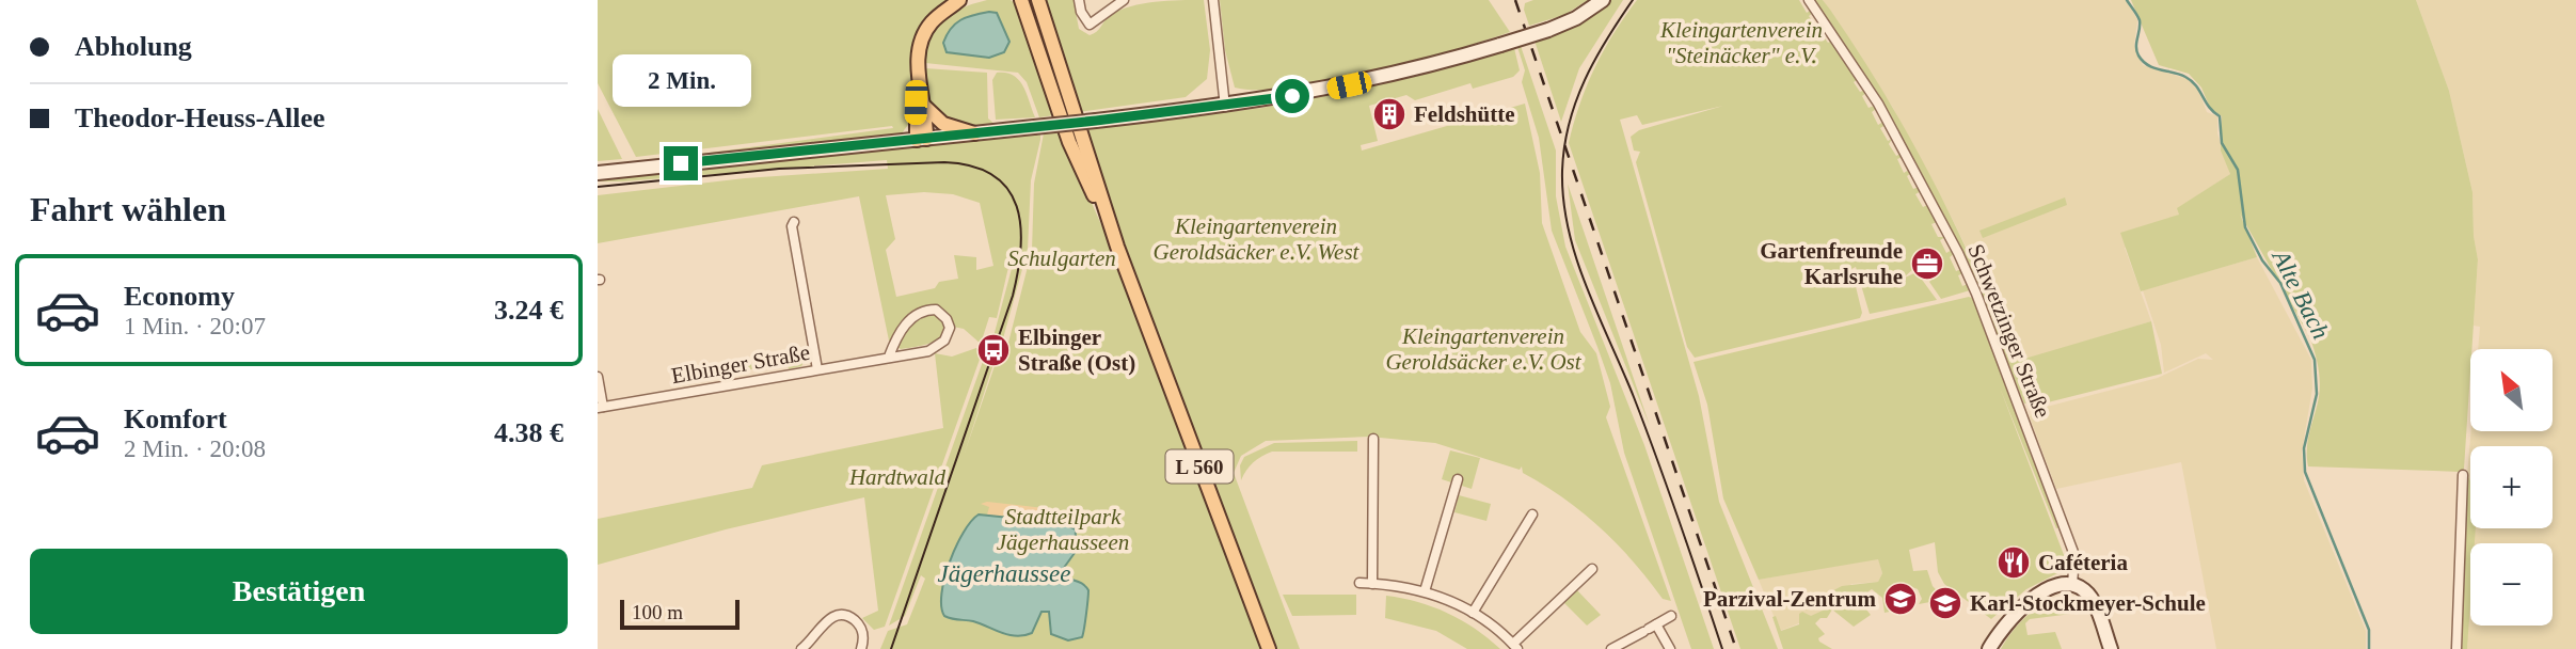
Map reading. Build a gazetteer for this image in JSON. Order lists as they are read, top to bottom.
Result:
{
  "streets": {
    "main road": ["L 560"],
    "street": ["Schwetzinger Straße", "Elbinger Straße"]
  },
  "water": ["Alte Bach", "Jägerhaussee"],
  "parks": [
    "Kleingartenverein \"Steinäcker\" e.V.",
    "Kleingartenverein Geroldsäcker e.V. West",
    "Schulgarten",
    "Kleingartenverein Geroldsäcker e.V. Ost",
    "Hardtwald",
    "Stadtteilpark Jägerhausseen"
  ],
  "places": {
    "building": ["Feldshütte"],
    "office": ["Gartenfreunde Karlsruhe"],
    "bus stop": ["Elbinger Straße (Ost)"],
    "restaurant": ["Caféteria"],
    "school or university": ["Parzival-Zentrum", "Karl-Stockmeyer-Schule"]
  },
  "scale_bar": "100 m",
  "north": "top left",
  "page": {
    "banner": ["Abholung", "Theodor-Heuss-Allee"],
    "bubble": "2 Min.",
    "heading": "Fahrt wählen",
    "list": [
      {
        "name": "Economy",
        "note": "1 Min. · 20:07",
        "value": "3.24 €"
      },
      {
        "name": "Komfort",
        "note": "2 Min. · 20:08",
        "value": "4.38 €"
      }
    ],
    "map_buttons": ["+", "−"],
    "buttons": "Bestätigen",
    "scale": "100 m"
  }
}
